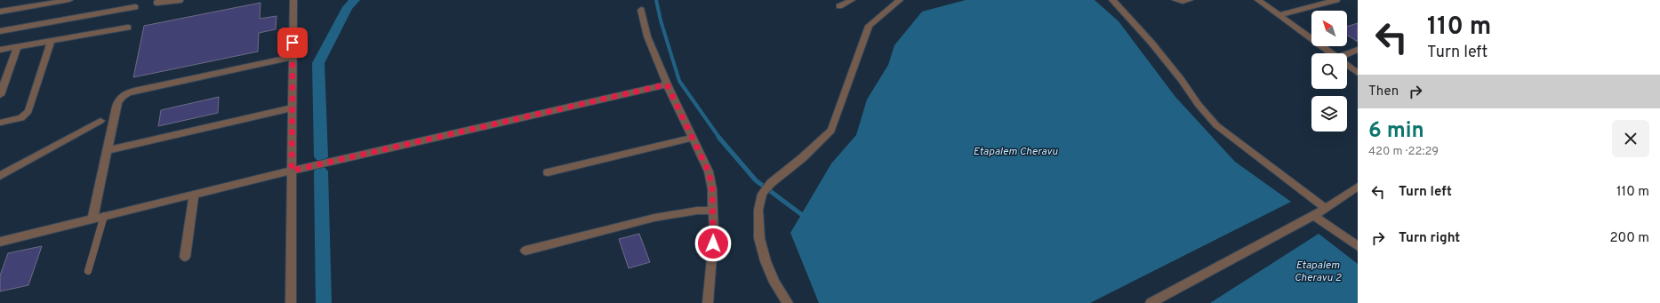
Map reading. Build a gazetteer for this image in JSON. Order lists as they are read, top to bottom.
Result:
{
  "water": ["Etapalem Cheravu", "Etapalem Cheravu 2"],
  "north": "top left",
  "page": {
    "turn": ["110 m", "Turn left"],
    "then": "Then",
    "heading": ["6 min", "420 m · 22:29"],
    "list": [
      {
        "name": "Turn left",
        "value": "110 m"
      },
      {
        "name": "Turn right",
        "value": "200 m"
      }
    ]
  }
}
